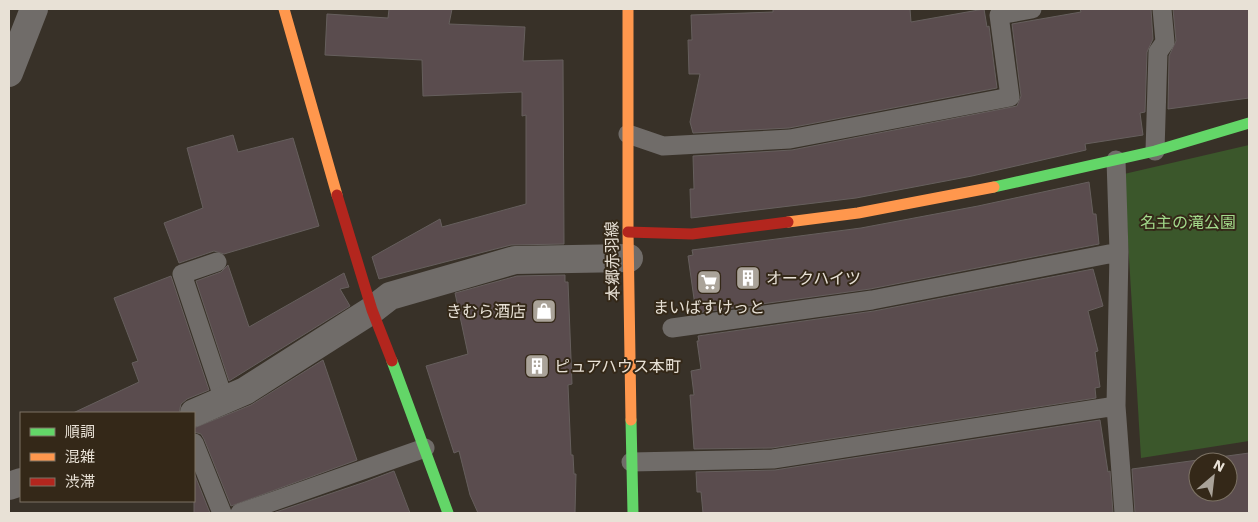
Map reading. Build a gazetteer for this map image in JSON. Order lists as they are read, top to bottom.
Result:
{
  "streets": {
    "street": ["本郷赤羽線"]
  },
  "parks": ["名主の滝公園"],
  "places": {
    "building": ["オークハイツ", "ピュアハウス本町"],
    "supermarket": ["まいばすけっと"],
    "shop": ["きむら酒店"]
  },
  "legend": ["順調", "混雑", "渋滞"],
  "north": "top right"
}
